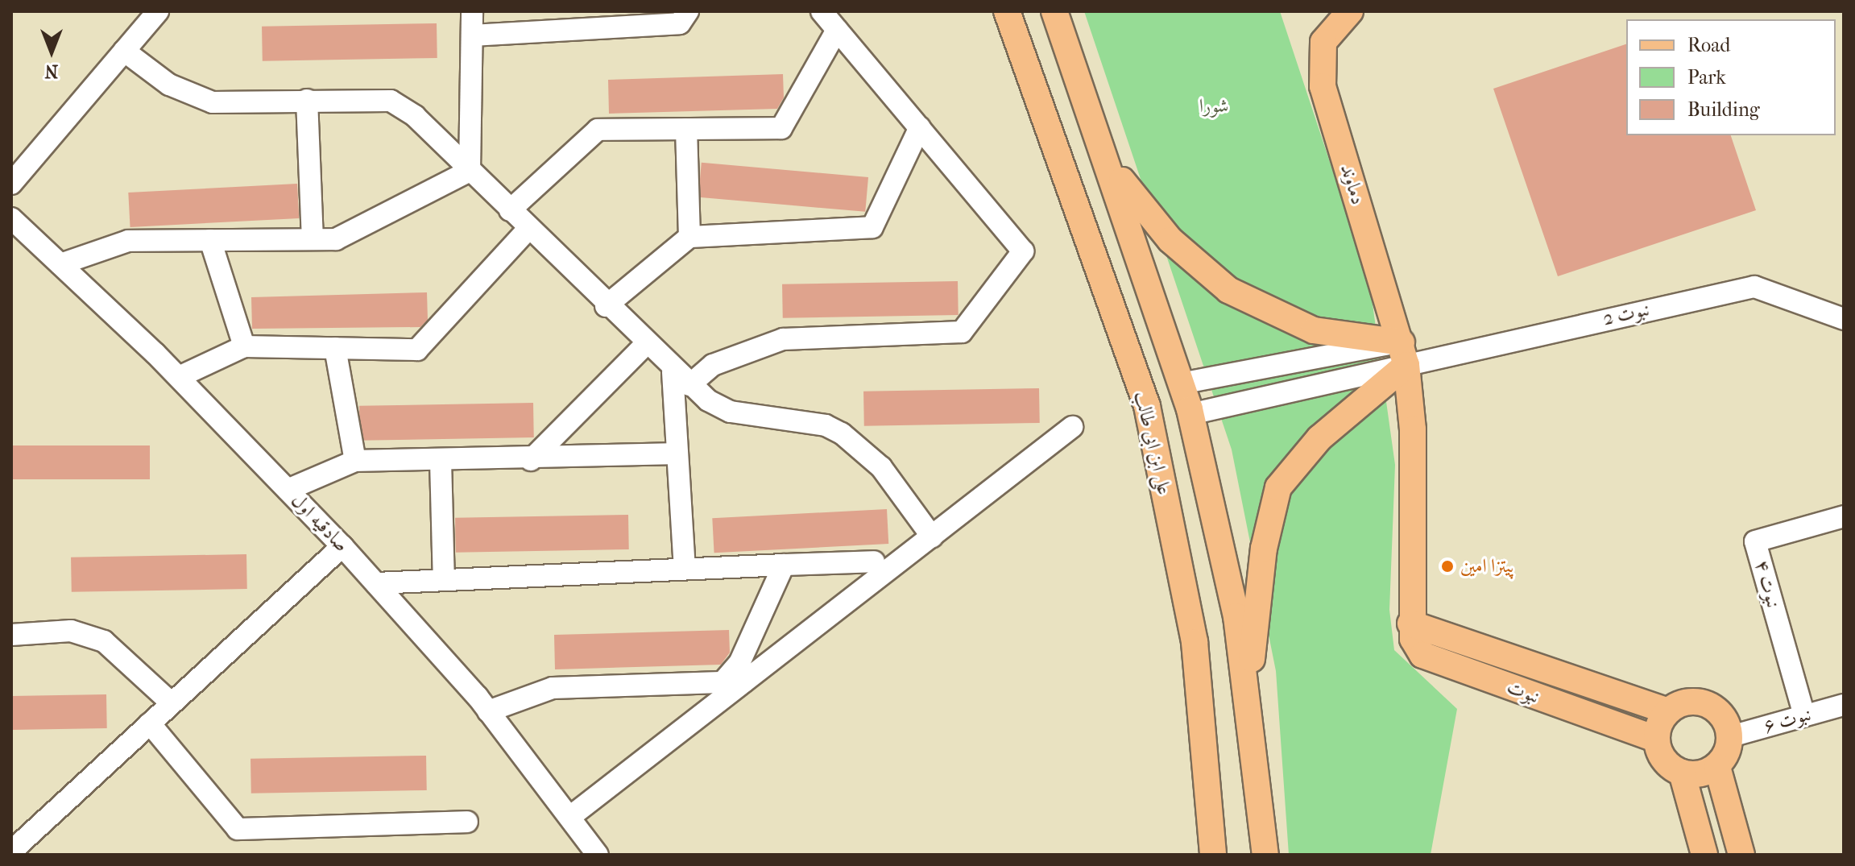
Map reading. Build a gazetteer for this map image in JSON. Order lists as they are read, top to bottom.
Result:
{
  "streets": {
    "main road": ["دماوند", "علی ابن ابی طالب", "نبوت"],
    "street": [
      "نبوت 2",
      "صادقیه اول",
      "نبوت ۴",
      "نبوت ۶"
    ]
  },
  "crossings": [
    ["دماوند", "نبوت 2"],
    ["دماوند", "نبوت"],
    ["نبوت 2", "نبوت"],
    ["نبوت ۴", "نبوت ۶"],
    ["نبوت", "نبوت ۶"]
  ],
  "parks": ["شورا"],
  "places": ["پیتزا امین"],
  "legend": ["Road", "Park", "Building"],
  "north": "bottom"
}
